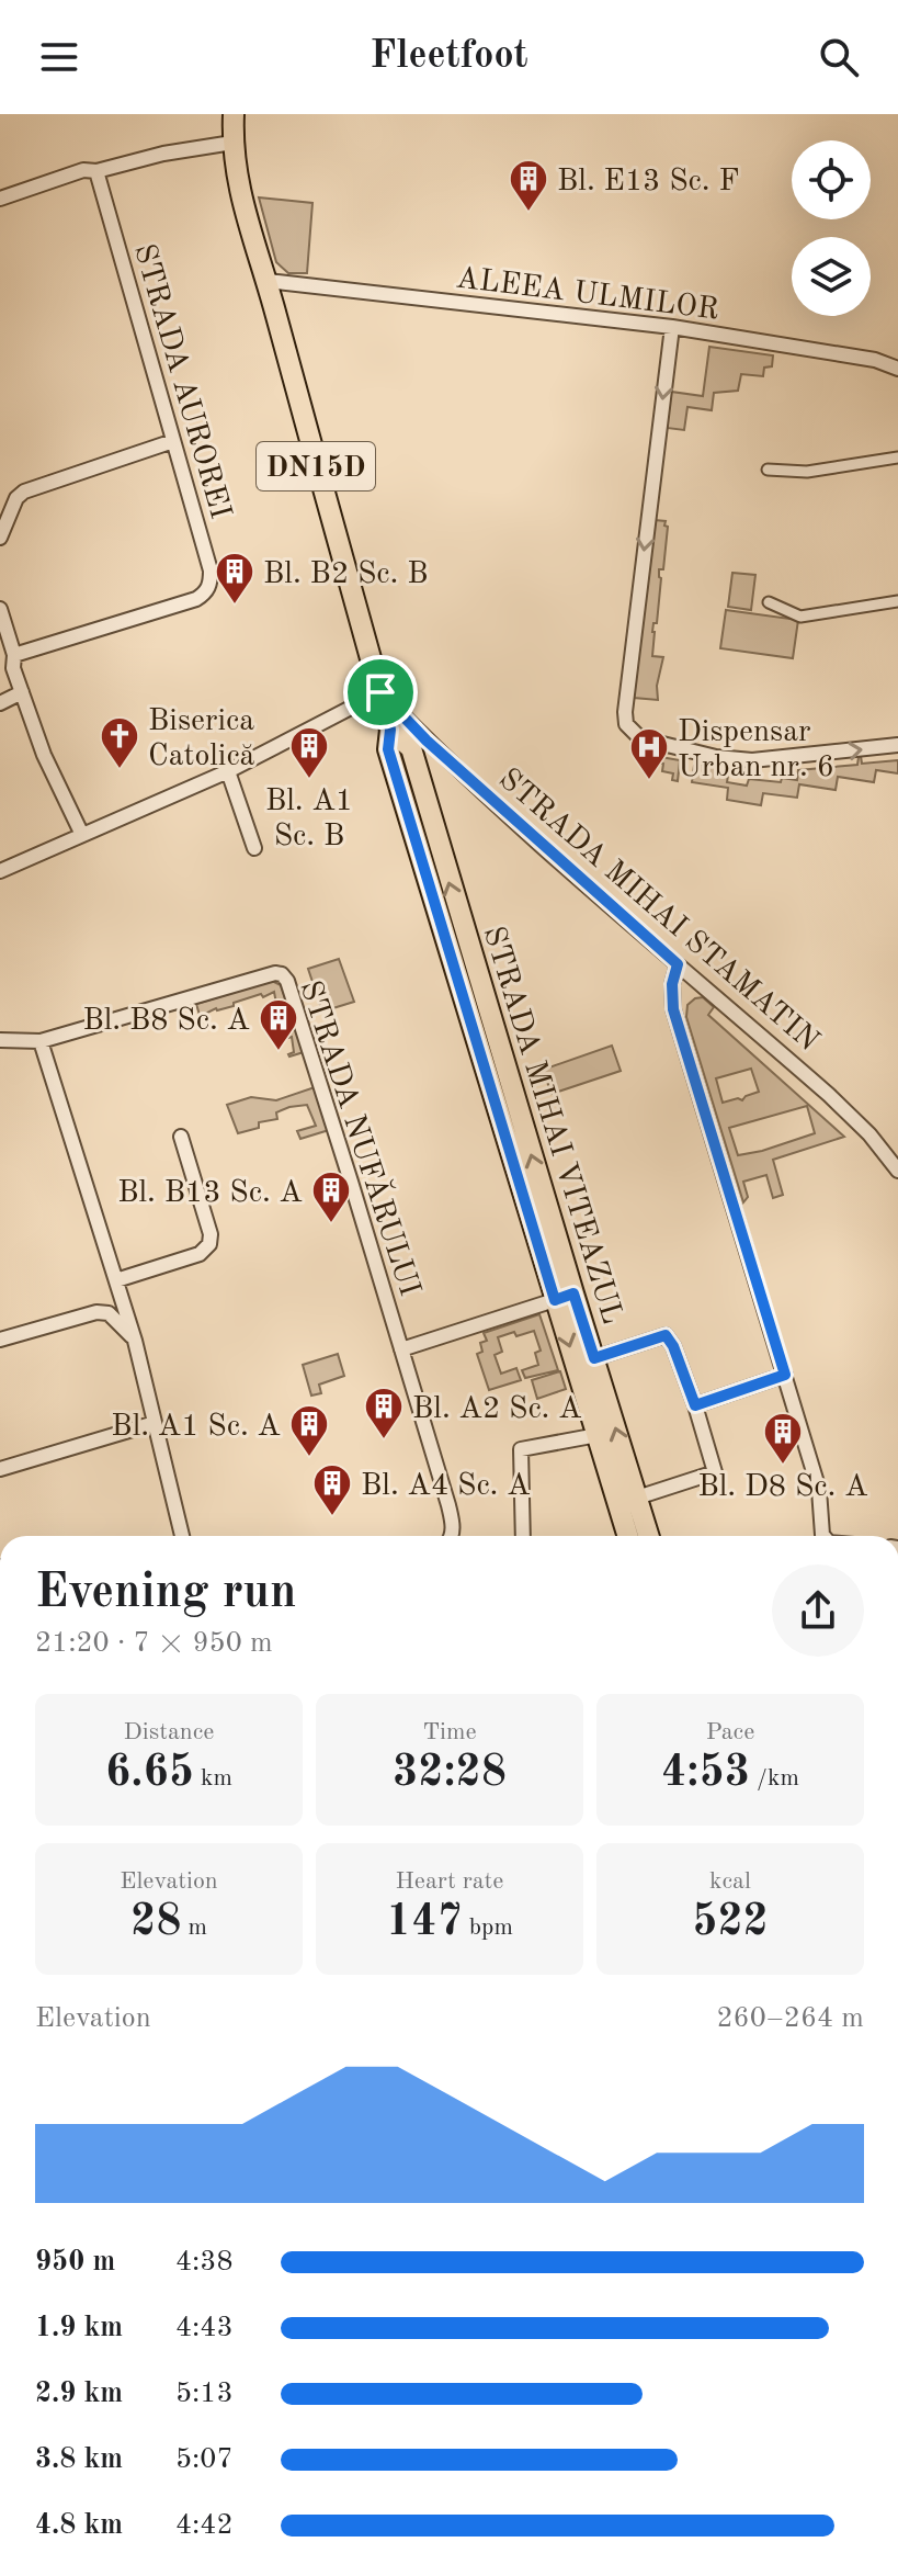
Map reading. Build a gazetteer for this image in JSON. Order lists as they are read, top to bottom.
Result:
{
  "streets": {
    "main road": ["DN15D", "STRADA MIHAI VITEAZUL"],
    "street": [
      "ALEEA ULMILOR",
      "STRADA AUROREI",
      "STRADA MIHAI STAMATIN",
      "STRADA NUFĂRULUI"
    ]
  },
  "crossings": [
    ["ALEEA ULMILOR", "STRADA MIHAI VITEAZUL"],
    ["STRADA MIHAI STAMATIN", "STRADA MIHAI VITEAZUL"]
  ],
  "places": {
    "building": [
      "Bl. E13 Sc. F",
      "Bl. B2 Sc. B",
      "Bl. A1 Sc. B",
      "Bl. B8 Sc. A",
      "Bl. B13 Sc. A",
      "Bl. A2 Sc. A",
      "Bl. A1 Sc. A",
      "Bl. D8 Sc. A",
      "Bl. A4 Sc. A"
    ],
    "church": ["Biserica Catolică"],
    "hospital": ["Dispensar Urban nr. 6"]
  },
  "page": {
    "header": "Fleetfoot",
    "heading": ["Evening run", "21:20 · 7 × 950 m"],
    "stats": [
      ["Distance", "6.65 km"],
      ["Time", "32:28"],
      ["Pace", "4:53 /km"],
      ["Elevation", "28 m"],
      ["Heart rate", "147 bpm"],
      ["kcal", "522"]
    ],
    "chart": ["Elevation", "260–264 m"],
    "list": [
      {
        "name": "950 m",
        "note": "4:38"
      },
      {
        "name": "1.9 km",
        "note": "4:43"
      },
      {
        "name": "2.9 km",
        "note": "5:13"
      },
      {
        "name": "3.8 km",
        "note": "5:07"
      },
      {
        "name": "4.8 km",
        "note": "4:42"
      }
    ]
  }
}
